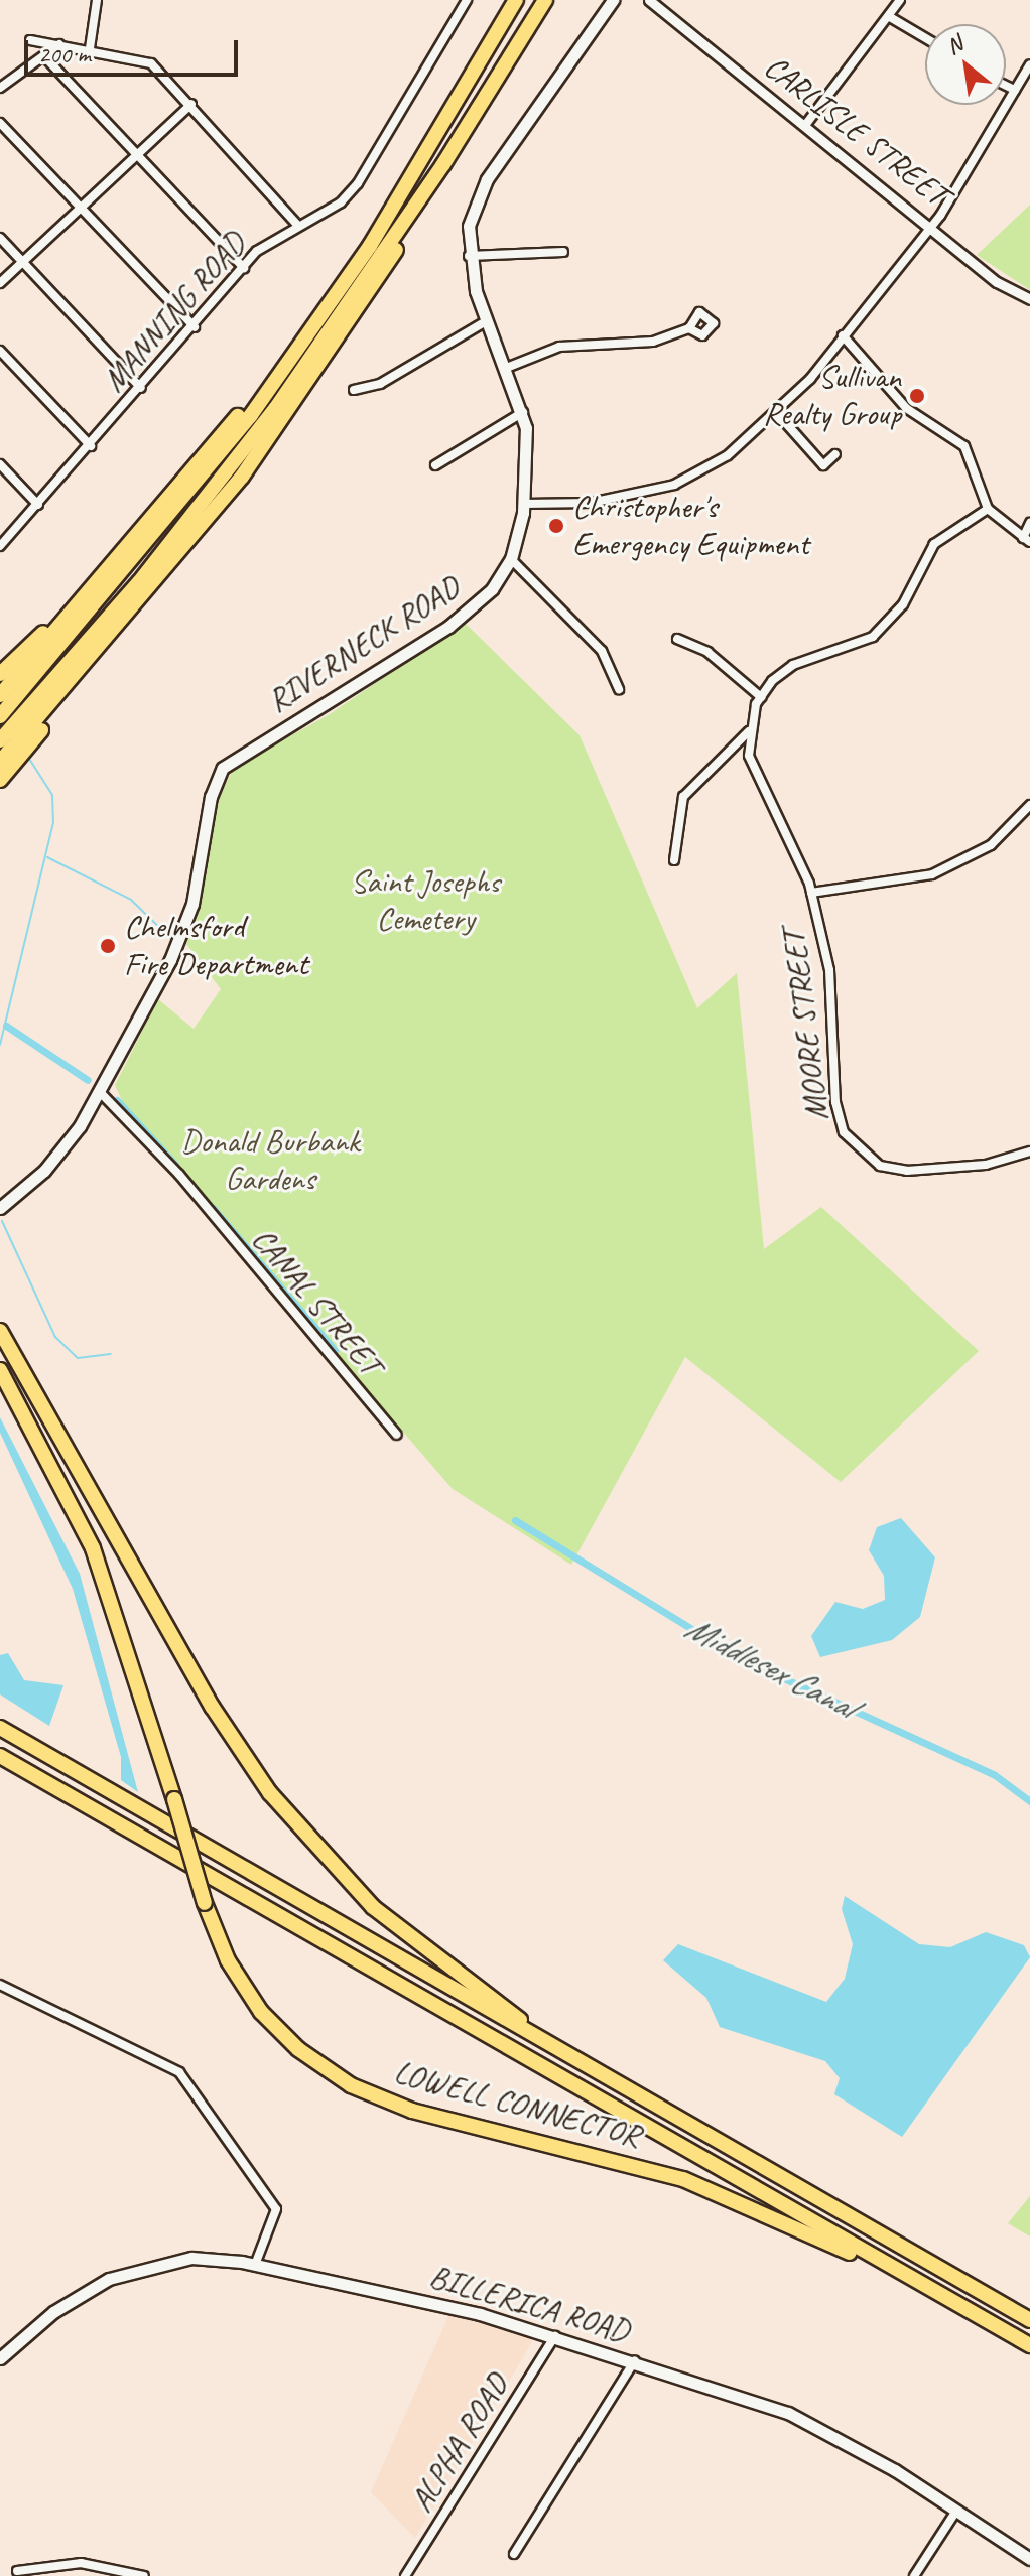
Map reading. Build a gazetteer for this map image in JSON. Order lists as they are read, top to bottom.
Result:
{
  "streets": {
    "highway": ["LOWELL CONNECTOR"],
    "main road": ["RIVERNECK ROAD", "BILLERICA ROAD"],
    "street": [
      "CARLISLE STREET",
      "MANNING ROAD",
      "MOORE STREET",
      "CANAL STREET",
      "ALPHA ROAD"
    ]
  },
  "crossings": [
    ["RIVERNECK ROAD", "CANAL STREET"],
    ["BILLERICA ROAD", "ALPHA ROAD"]
  ],
  "water": ["Middlesex Canal"],
  "parks": ["Saint Josephs Cemetery", "Donald Burbank Gardens"],
  "places": ["Sullivan Realty Group", "Christopher's Emergency Equipment", "Chelmsford Fire Department"],
  "scale_bar": "200 m",
  "north": "top left"
}
